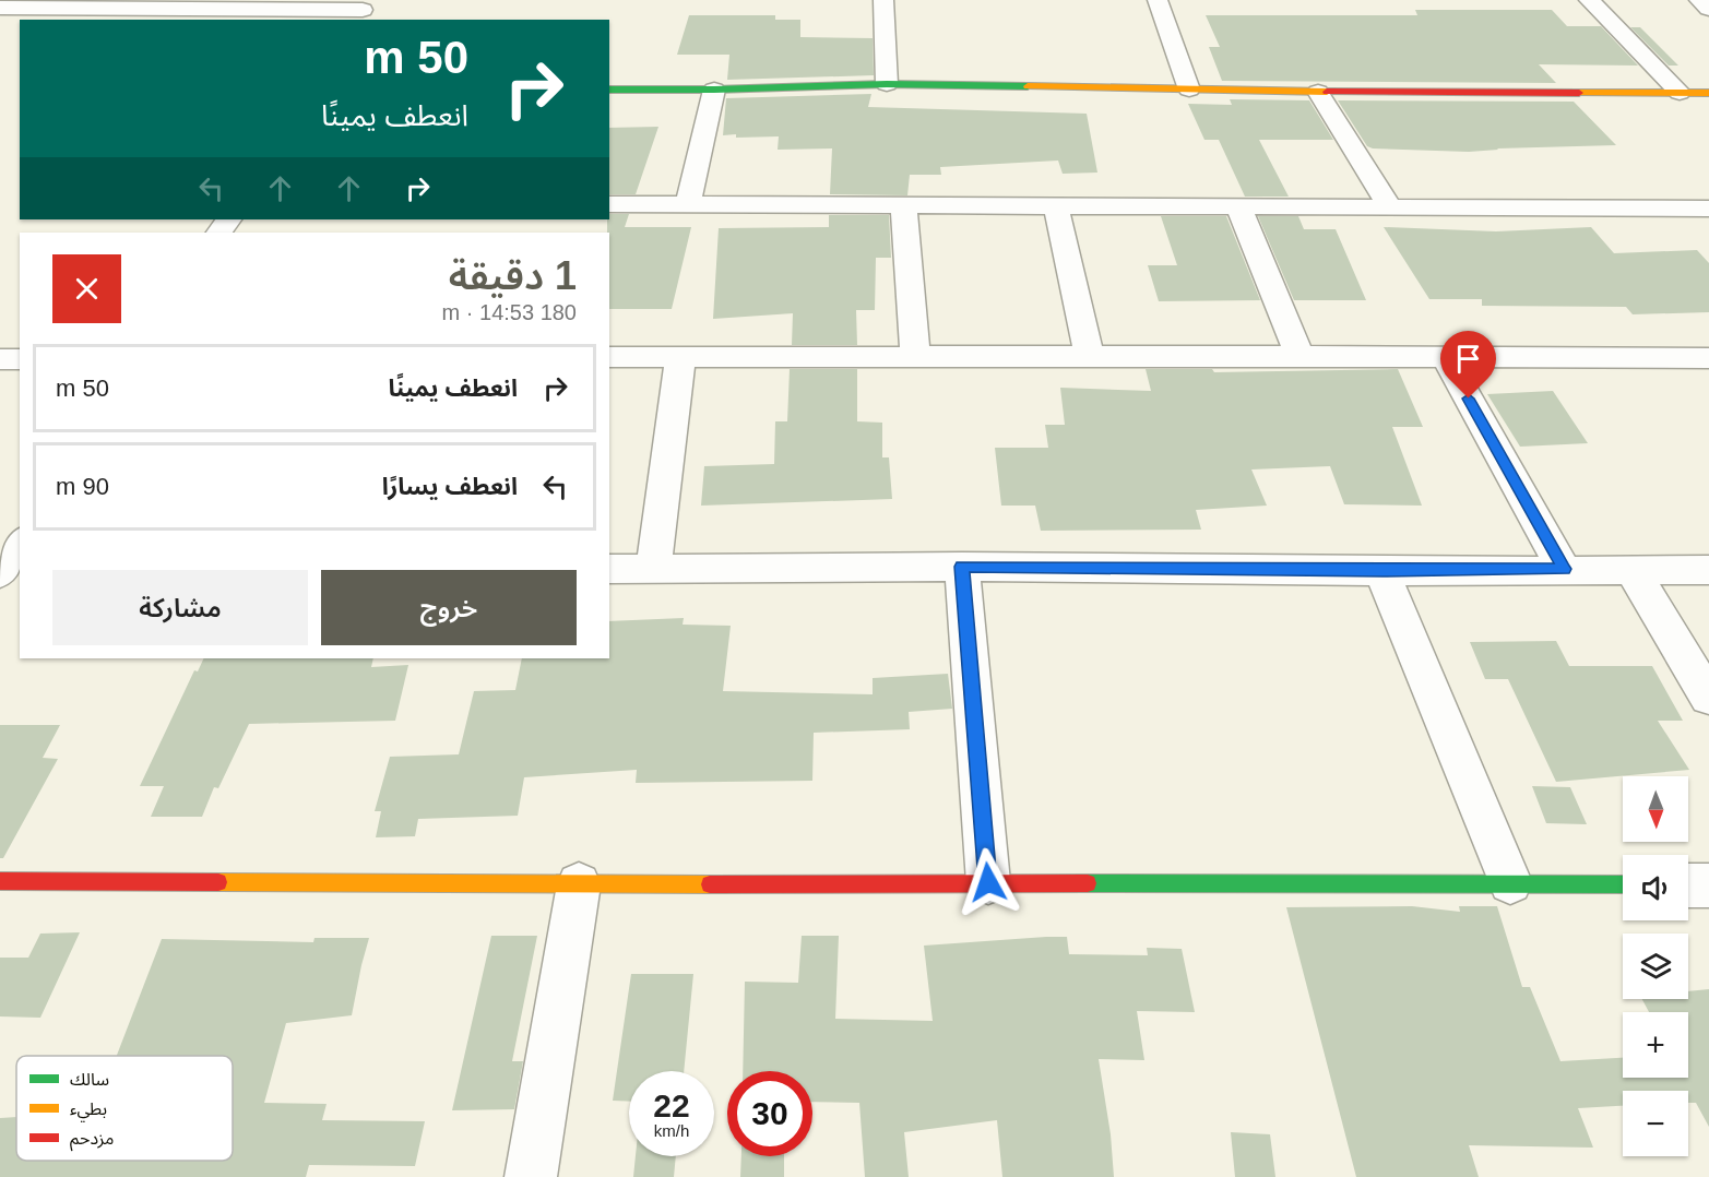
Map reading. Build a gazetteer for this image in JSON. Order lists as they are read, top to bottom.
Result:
{
  "legend": ["سالك", "بطيء", "مزدحم"],
  "north": "bottom",
  "page": {
    "turn": ["50 m", "انعطف يمينًا"],
    "heading": ["1 دقيقة", "180 m · 14:53"],
    "list": [
      {
        "name": "انعطف يمينًا",
        "value": "50 m"
      },
      {
        "name": "انعطف يسارًا",
        "value": "90 m"
      }
    ],
    "buttons": ["خروج", "مشاركة"],
    "map_buttons": ["+", "−"],
    "speed": "22 km/h",
    "limit": "30"
  }
}
